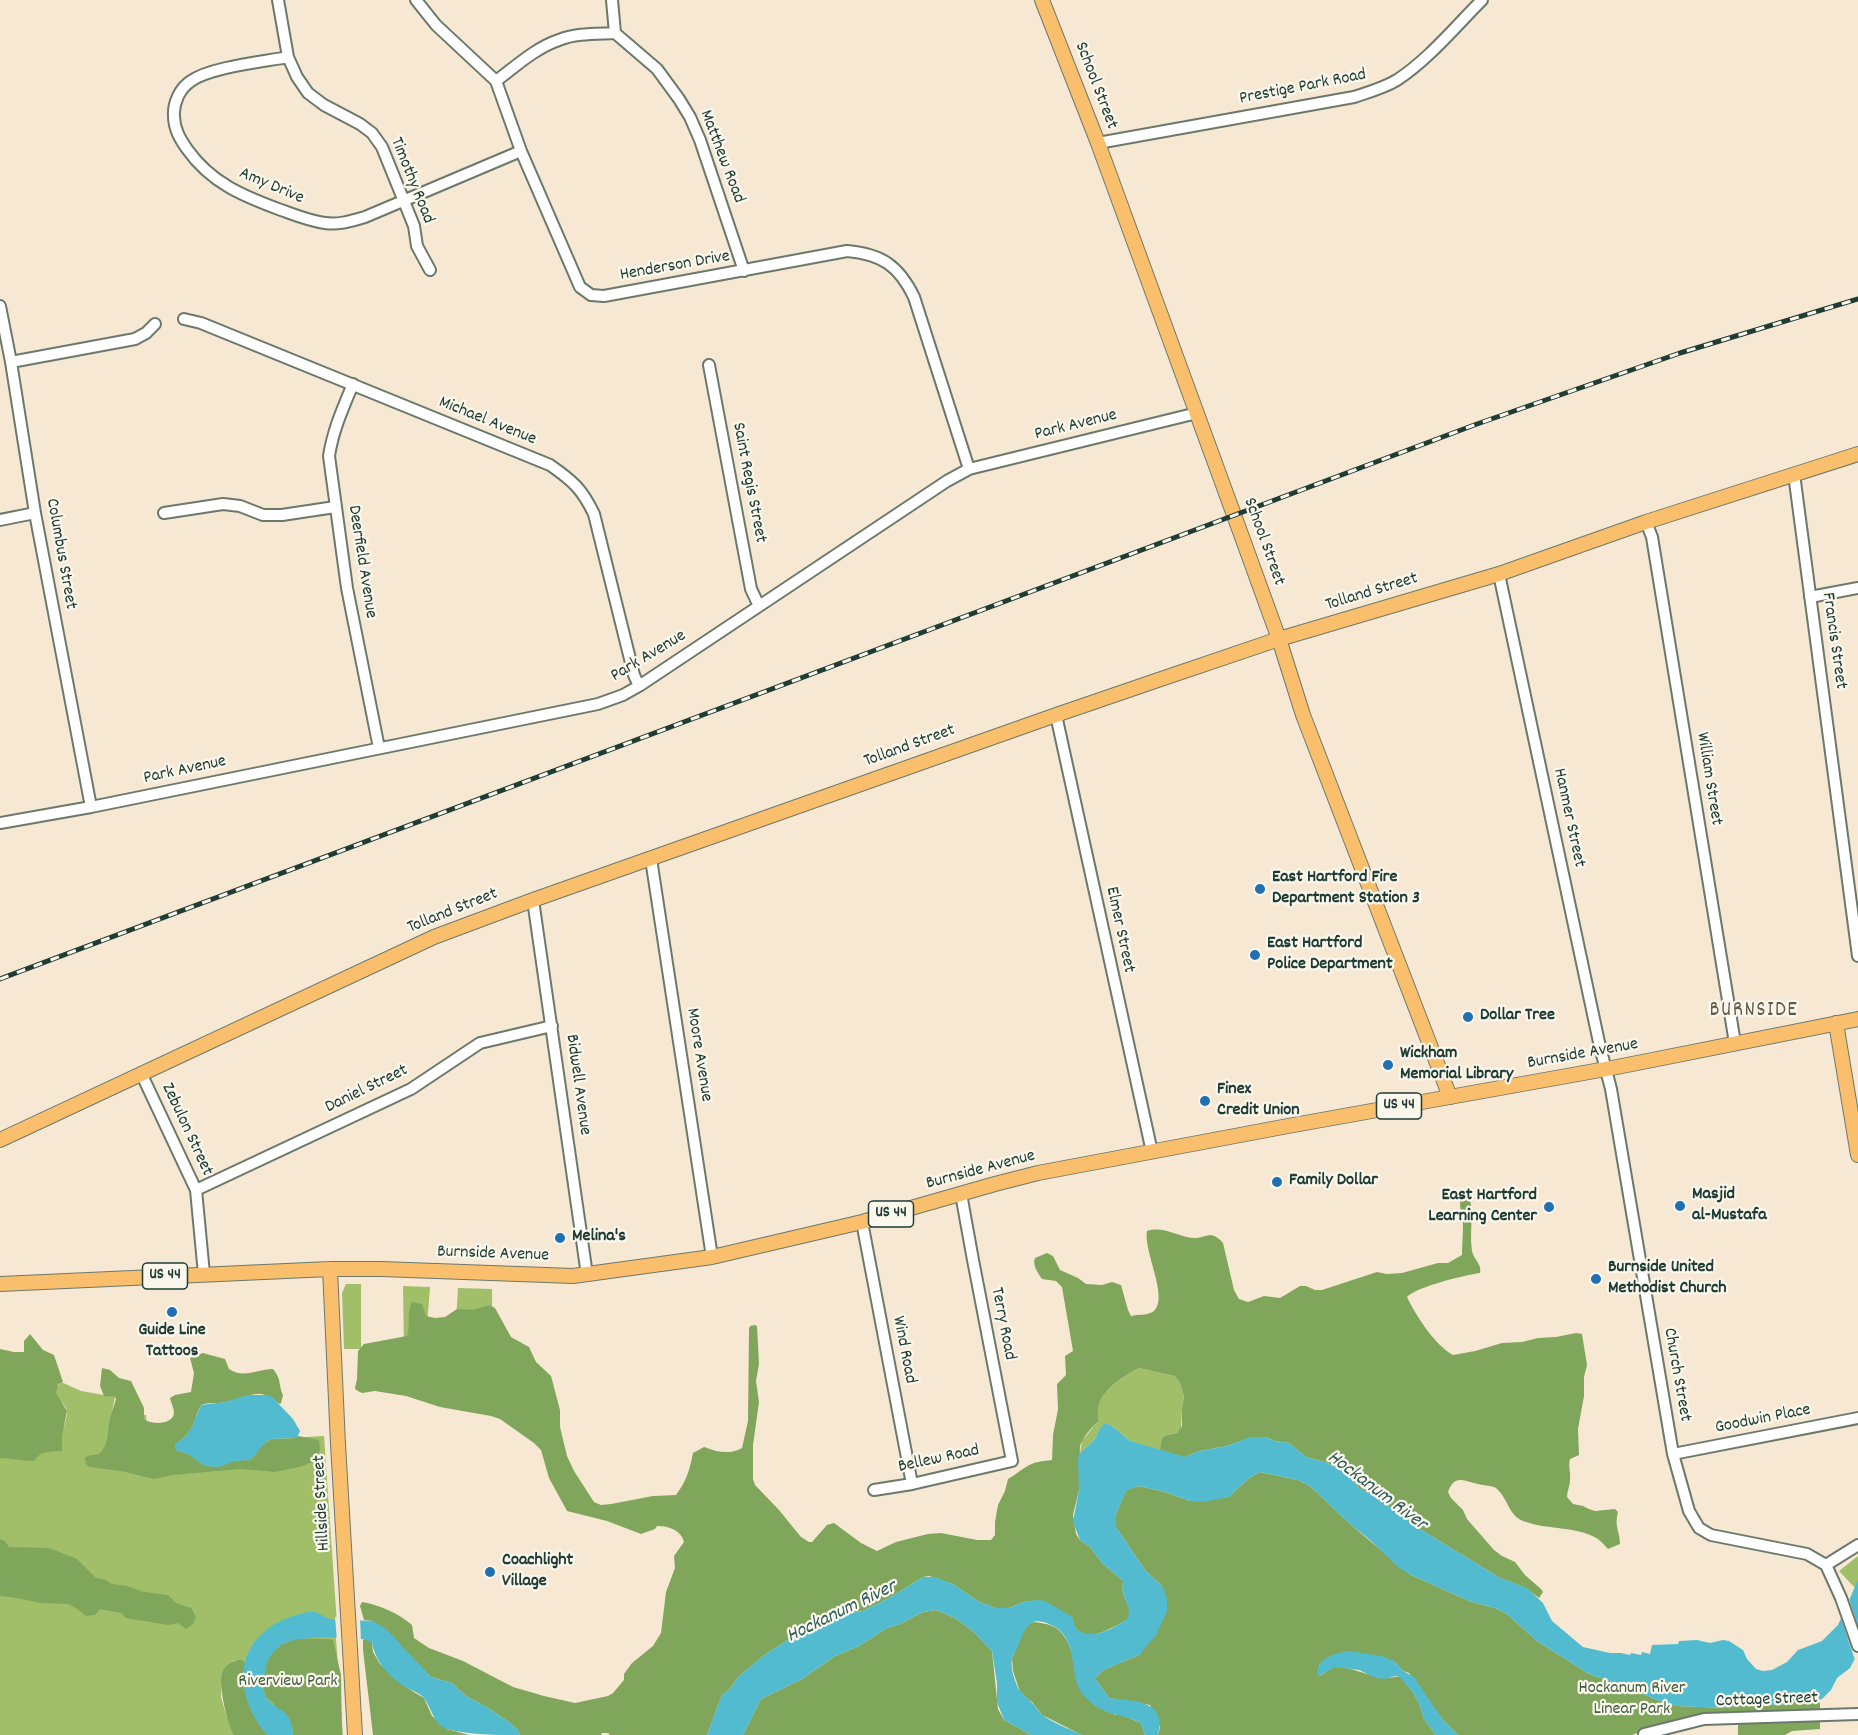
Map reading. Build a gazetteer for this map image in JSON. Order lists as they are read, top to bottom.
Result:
{
  "streets": {
    "main road": [
      "School Street",
      "Tolland Street",
      "Burnside Avenue",
      "US 44",
      "Hillside Street"
    ],
    "street": [
      "Prestige Park Road",
      "Matthew Road",
      "Timothy Road",
      "Amy Drive",
      "Henderson Drive",
      "Michael Avenue",
      "Park Avenue",
      "Saint Regis Street",
      "Columbus Street",
      "Deerfield Avenue",
      "Francis Street",
      "William Street",
      "Hanmer Street",
      "Elmer Street",
      "Moore Avenue",
      "Bidwell Avenue",
      "Daniel Street",
      "Zebulon Street",
      "Terry Road",
      "Wind Road",
      "Church Street",
      "Goodwin Place",
      "Bellew Road",
      "Cottage Street"
    ]
  },
  "crossings": [
    ["School Street", "Prestige Park Road"],
    ["School Street", "Park Avenue"],
    ["School Street", "Tolland Street"],
    ["School Street", "Burnside Avenue"],
    ["Matthew Road", "Henderson Drive"],
    ["Timothy Road", "Amy Drive"],
    ["Amy Drive", "Henderson Drive"],
    ["Henderson Drive", "Park Avenue"],
    ["Michael Avenue", "Park Avenue"],
    ["Michael Avenue", "Deerfield Avenue"],
    ["Park Avenue", "Saint Regis Street"],
    ["Park Avenue", "Columbus Street"],
    ["Park Avenue", "Deerfield Avenue"],
    ["Tolland Street", "Francis Street"],
    ["Tolland Street", "William Street"],
    ["Tolland Street", "Hanmer Street"],
    ["Tolland Street", "Elmer Street"],
    ["Tolland Street", "Moore Avenue"],
    ["Tolland Street", "Bidwell Avenue"],
    ["Tolland Street", "Zebulon Street"],
    ["William Street", "Burnside Avenue"],
    ["Hanmer Street", "Burnside Avenue"],
    ["Hanmer Street", "Church Street"],
    ["Elmer Street", "Burnside Avenue"],
    ["Moore Avenue", "Burnside Avenue"],
    ["Burnside Avenue", "Bidwell Avenue"],
    ["Burnside Avenue", "Zebulon Street"],
    ["Burnside Avenue", "Terry Road"],
    ["Burnside Avenue", "Wind Road"],
    ["Burnside Avenue", "Church Street"],
    ["Burnside Avenue", "Hillside Street"],
    ["Bidwell Avenue", "Daniel Street"],
    ["Daniel Street", "Zebulon Street"],
    ["Terry Road", "Bellew Road"],
    ["Wind Road", "Bellew Road"],
    ["Church Street", "Goodwin Place"]
  ],
  "districts": ["BURNSIDE"],
  "water": ["Hockanum River"],
  "parks": ["Riverview Park", "Hockanum River Linear Park"],
  "places": [
    "East Hartford Fire Department Station 3",
    "East Hartford Police Department",
    "Dollar Tree",
    "Wickham Memorial Library",
    "Finex Credit Union",
    "Family Dollar",
    "Masjid al-Mustafa",
    "East Hartford Learning Center",
    "Melina's",
    "Burnside United Methodist Church",
    "Guide Line Tattoos",
    "Coachlight Village"
  ]
}
